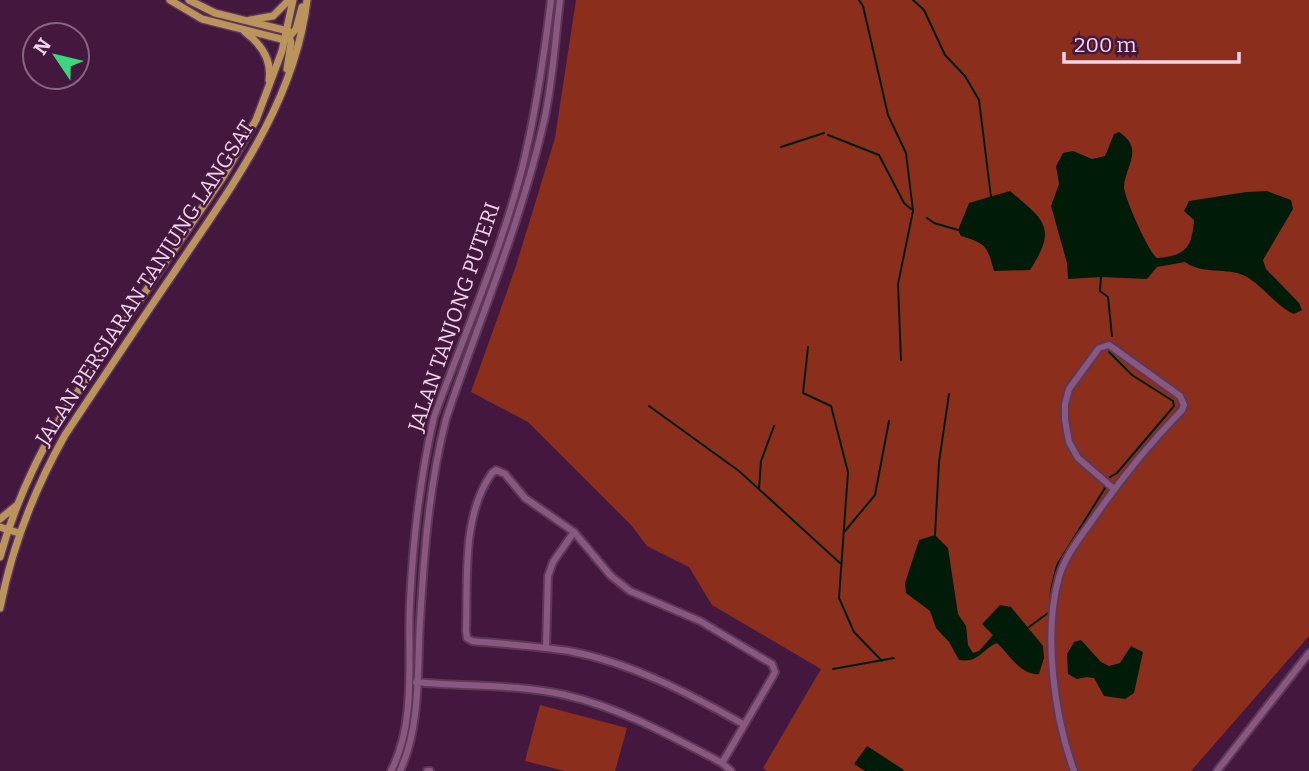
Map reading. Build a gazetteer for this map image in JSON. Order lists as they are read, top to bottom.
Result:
{
  "streets": {
    "main road": ["JALAN PERSIARAN TANJUNG LANGSAT"],
    "street": ["JALAN TANJONG PUTERI"]
  },
  "scale_bar": "200 m",
  "north": "top left"
}
